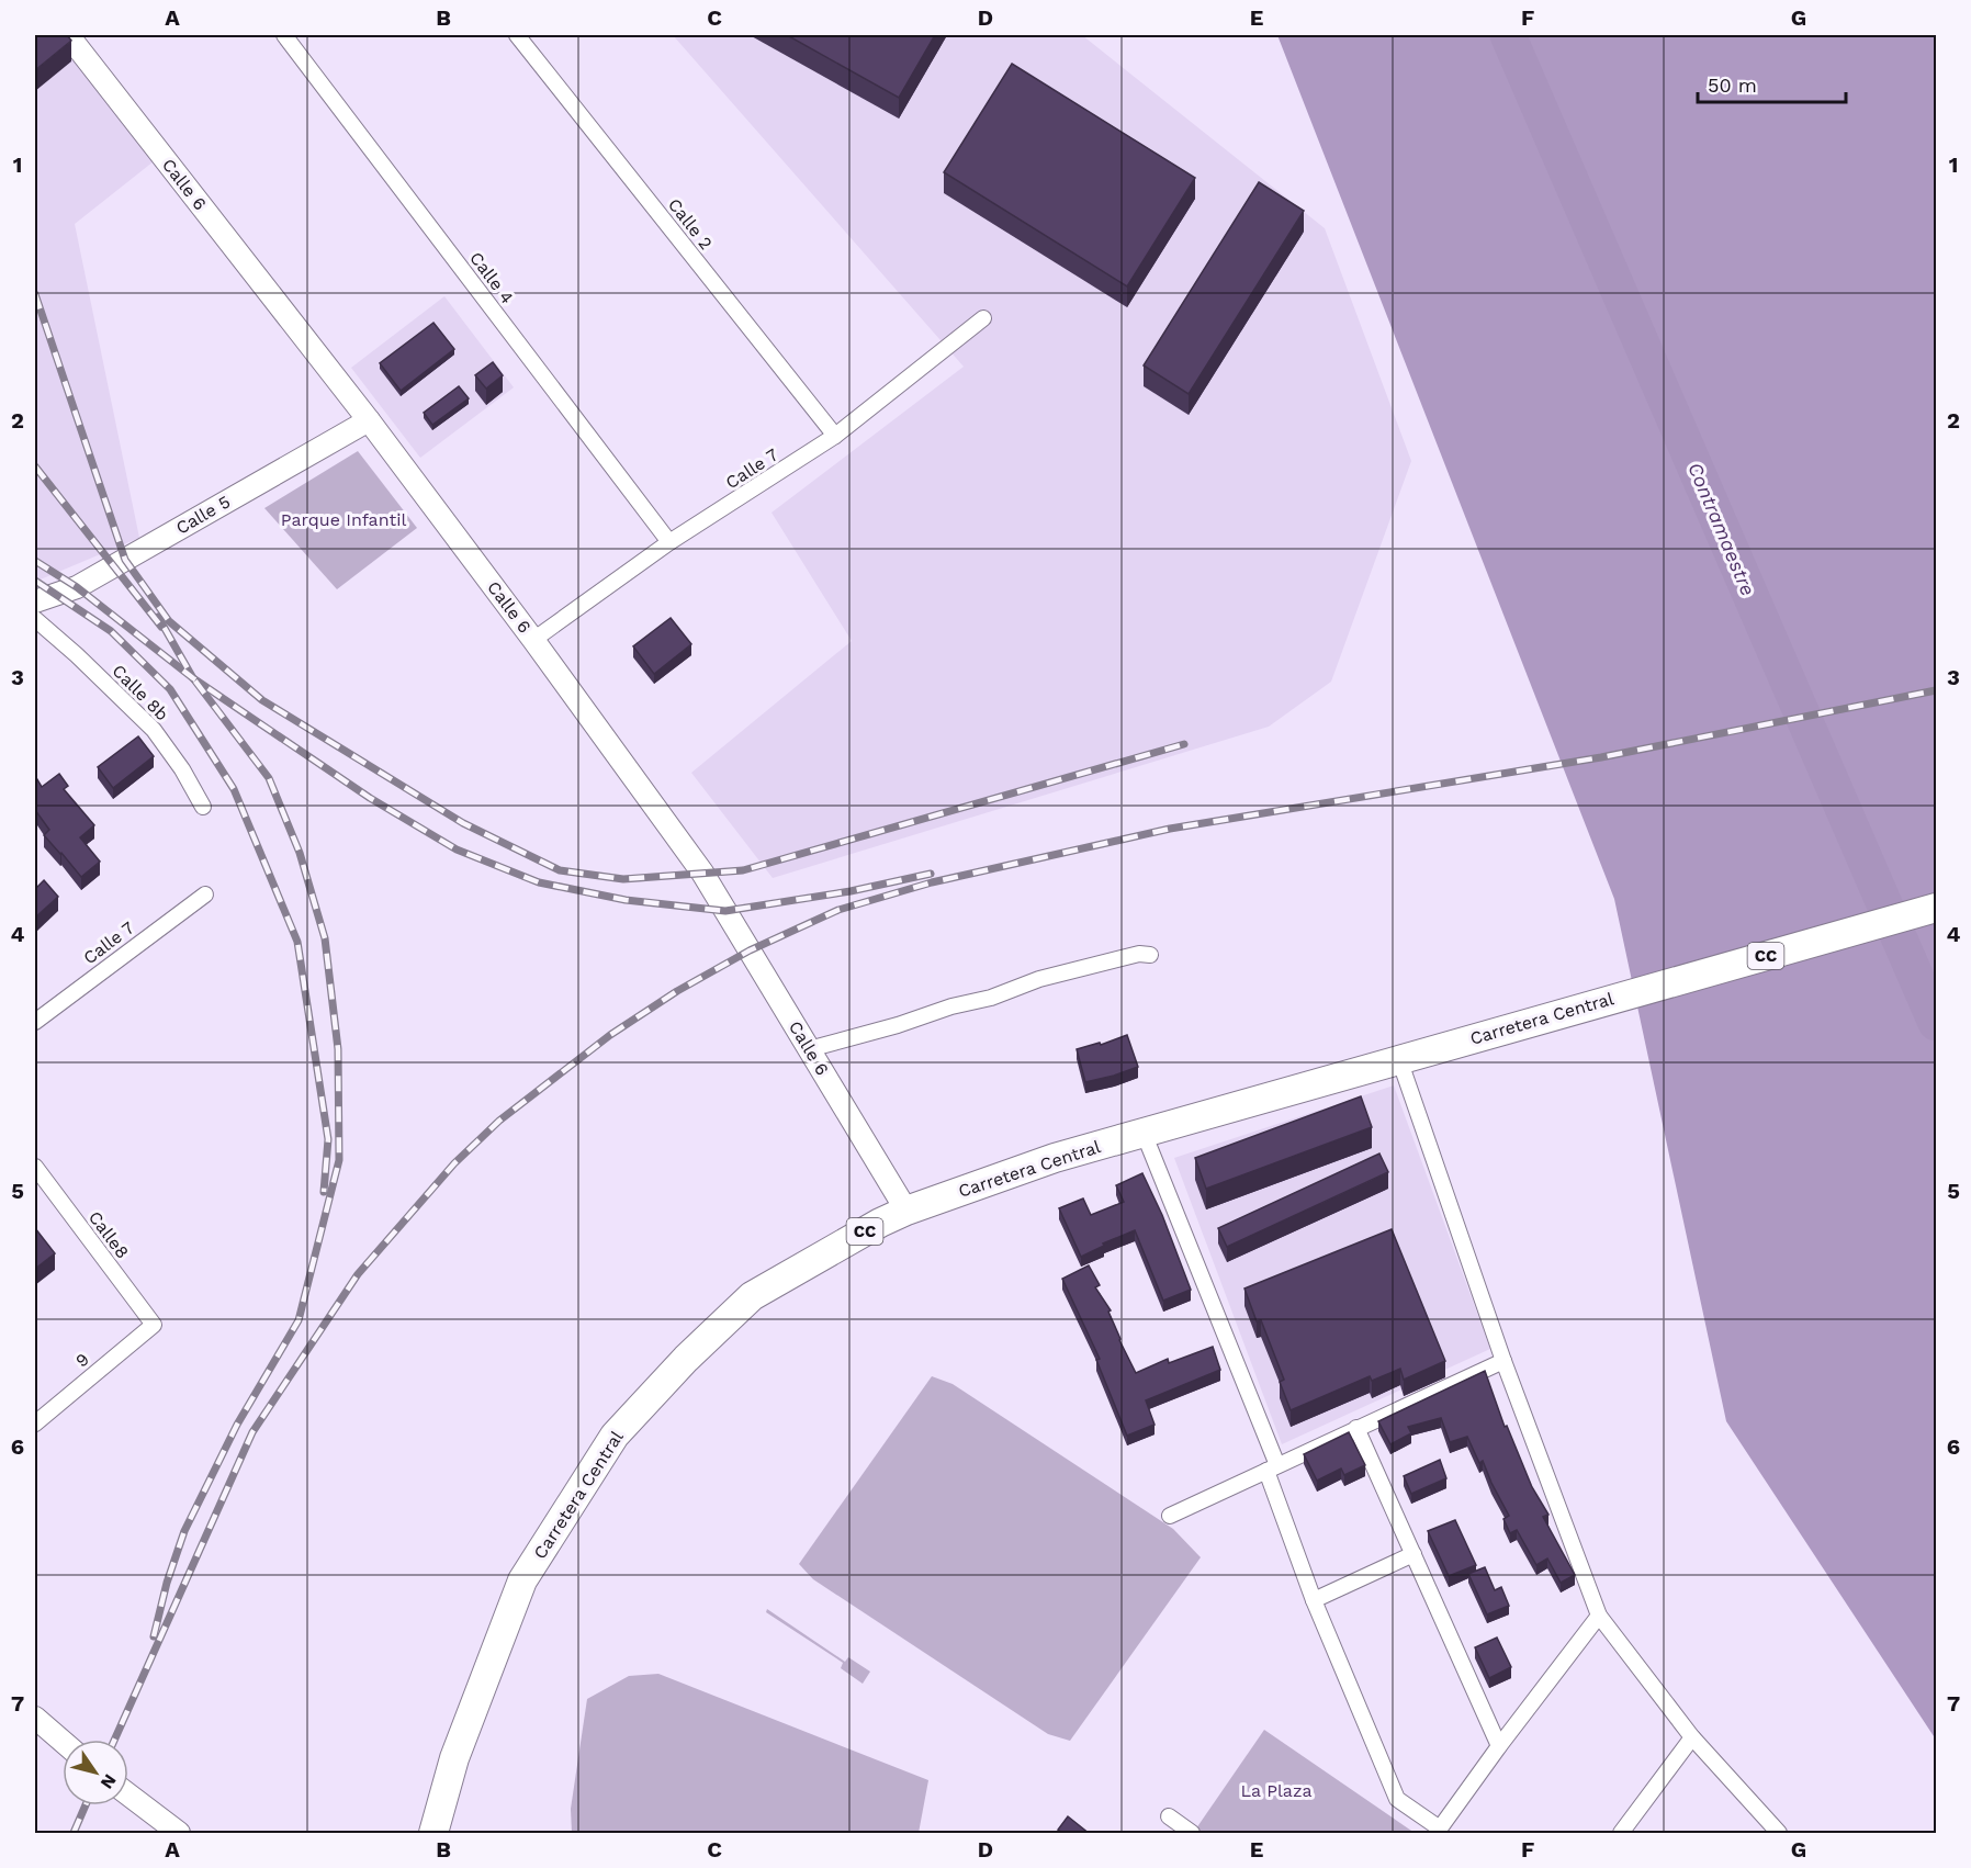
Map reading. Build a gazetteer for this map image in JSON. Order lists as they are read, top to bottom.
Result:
{
  "streets": {
    "highway": ["CC", "Carretera Central"],
    "street": [
      "Calle 6",
      "Calle 2",
      "Calle 4",
      "Calle 7",
      "Calle 5",
      "Calle 8b",
      "Calle8",
      "9"
    ]
  },
  "crossings": [
    ["Calle 6", "Calle 7"],
    ["Calle 6", "Calle 5"],
    ["Calle 6", "Carretera Central"],
    ["Calle 2", "Calle 7"],
    ["Calle 4", "Calle 7"],
    ["Calle8", "9"]
  ],
  "water": ["Contramaestre"],
  "parks": ["Parque Infantil", "La Plaza"],
  "scale_bar": "50 m",
  "north": "bottom right",
  "grid": {
    "columns": [
      "A",
      "B",
      "C",
      "D",
      "E",
      "F",
      "G"
    ],
    "rows": [
      "1",
      "2",
      "3",
      "4",
      "5",
      "6",
      "7"
    ]
  }
}
